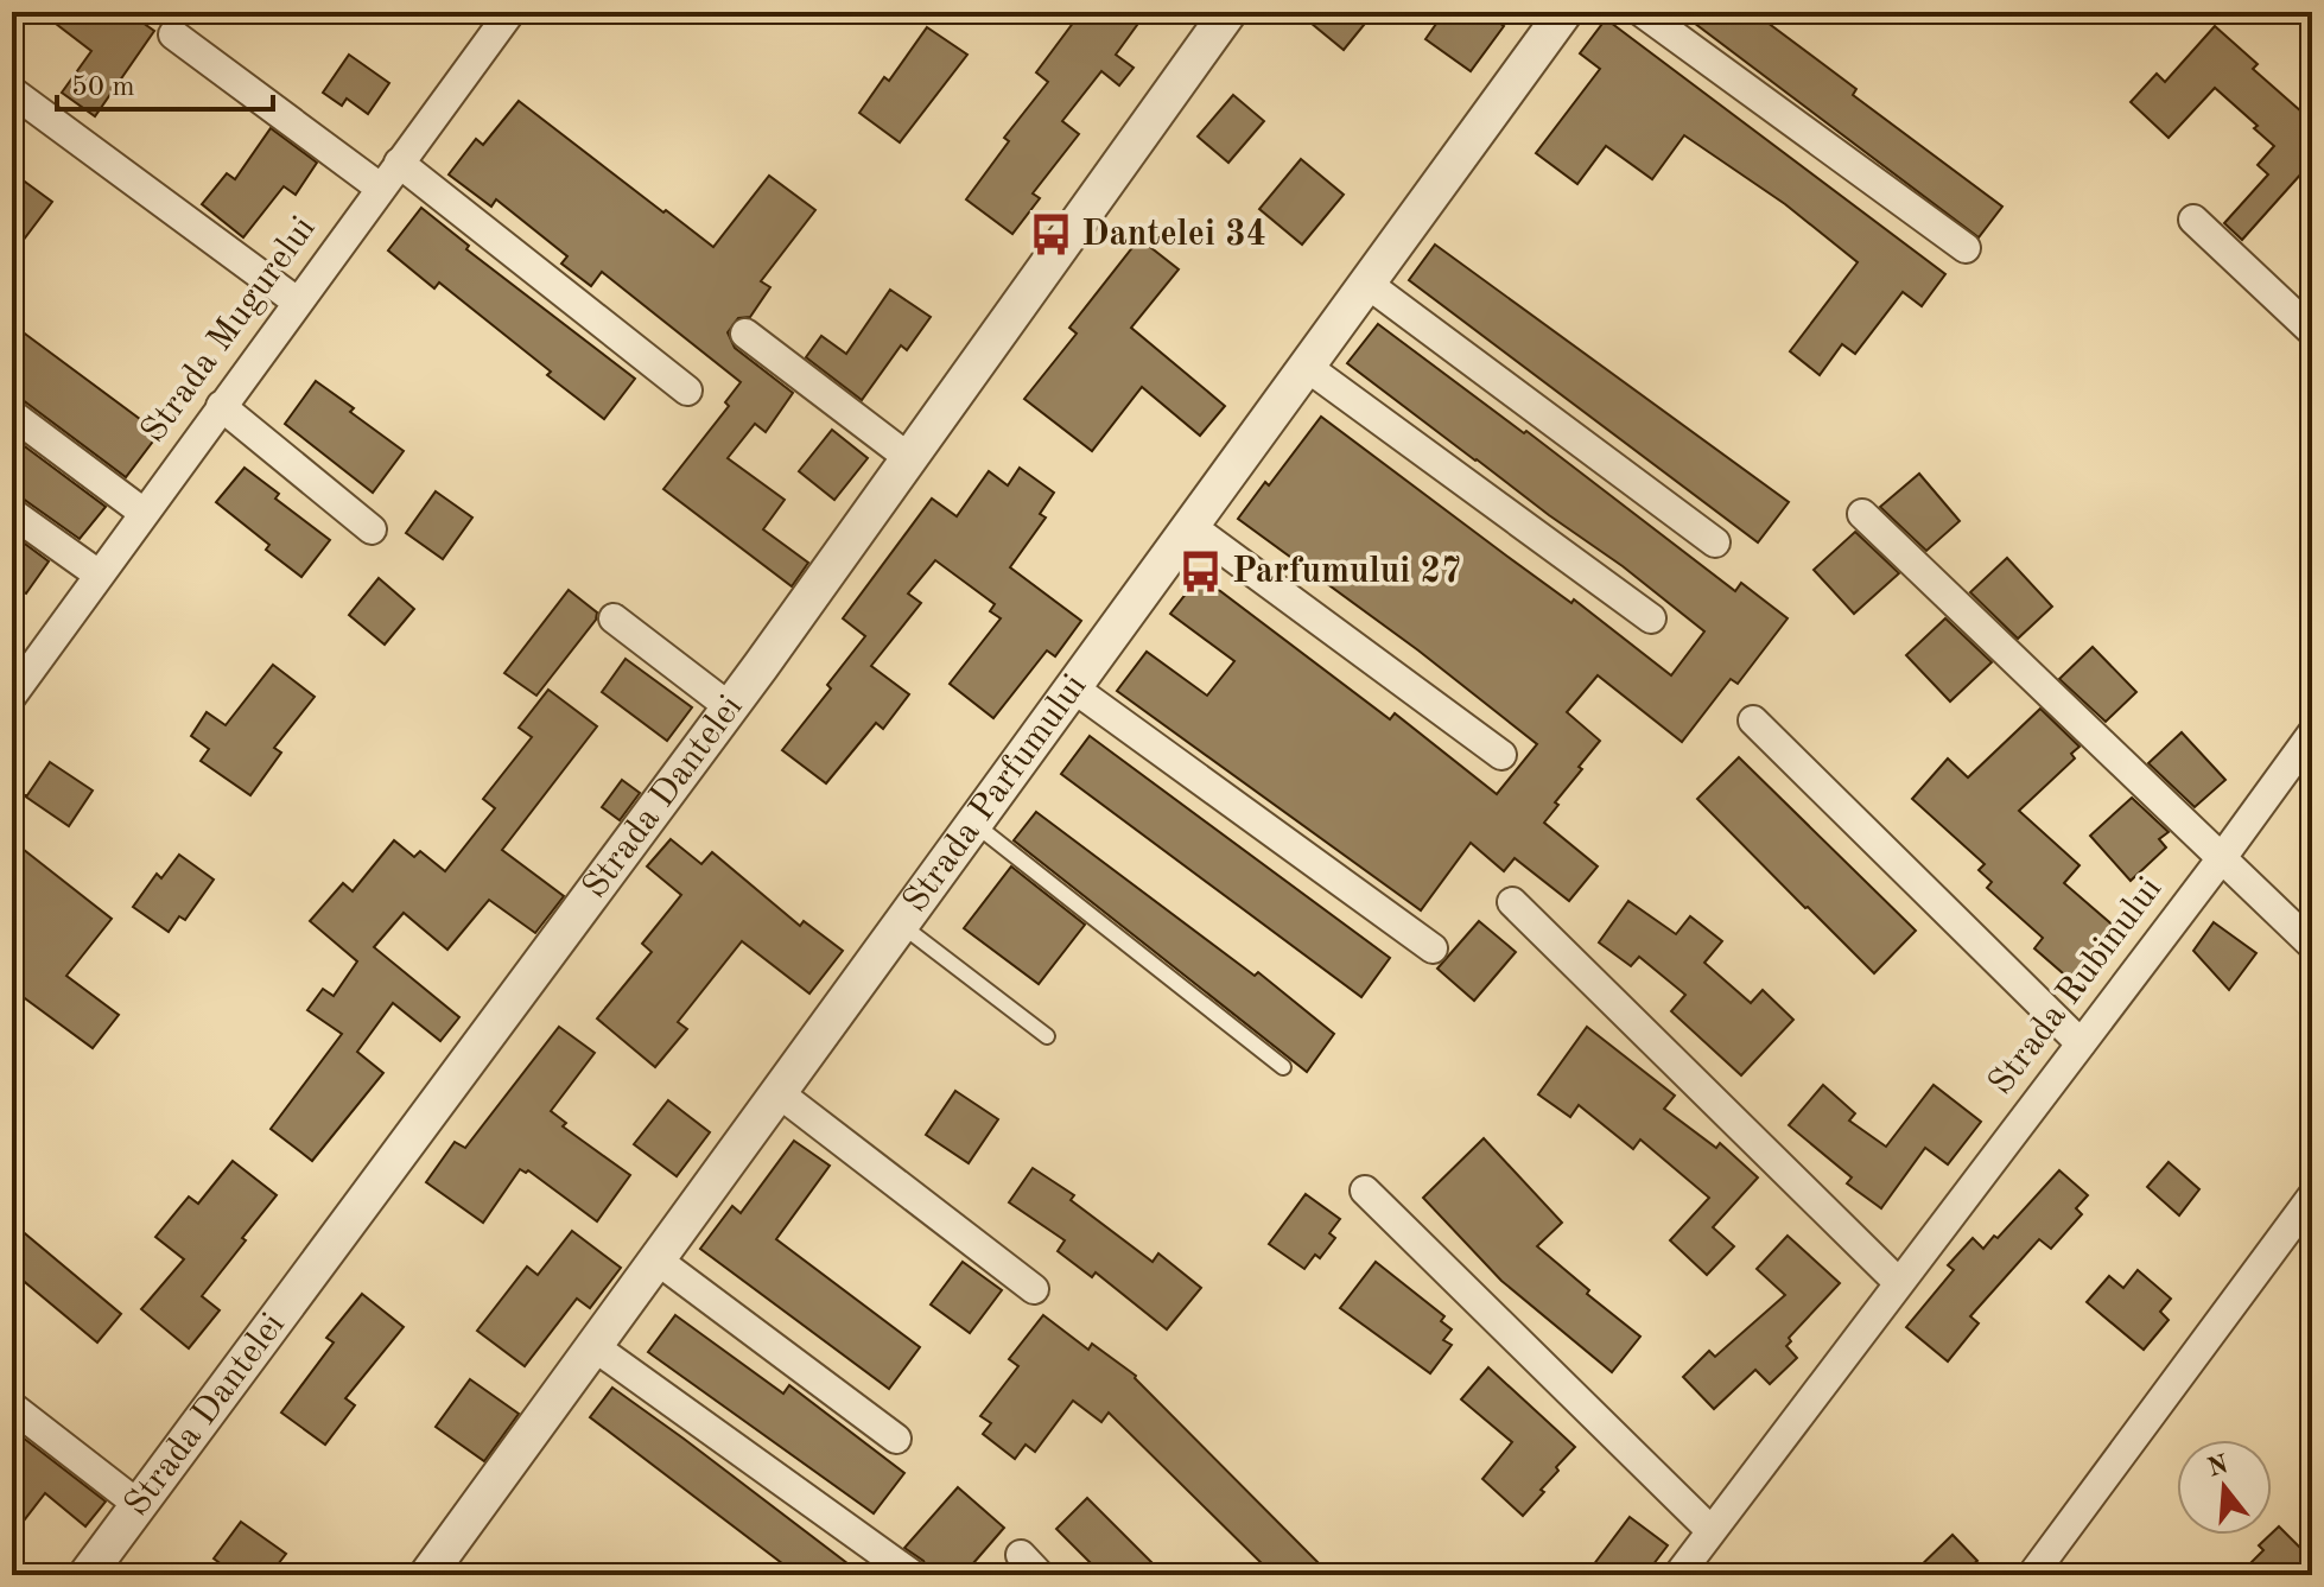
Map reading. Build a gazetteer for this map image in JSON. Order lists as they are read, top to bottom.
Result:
{
  "streets": {
    "street": [
      "Strada Mugurelui",
      "Strada Parfumului",
      "Strada Dantelei",
      "Strada Rubinului"
    ]
  },
  "places": {
    "bus stop": ["Dantelei 34", "Parfumului 27"]
  },
  "scale_bar": "50 m",
  "north": "top"
}
